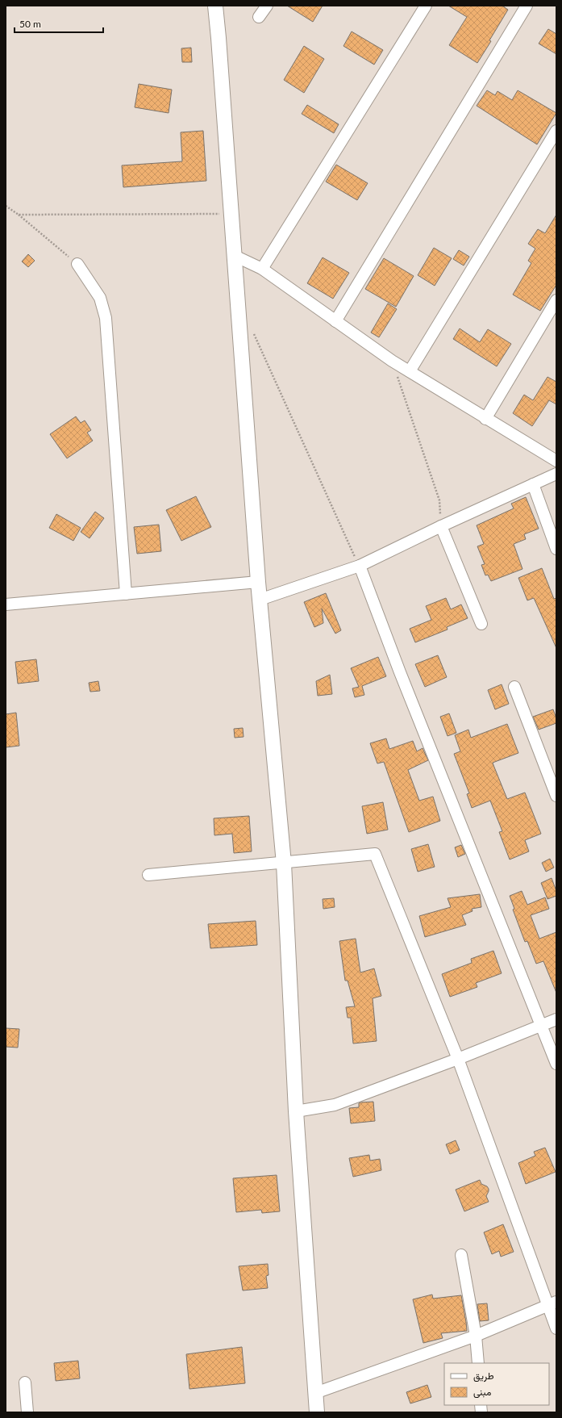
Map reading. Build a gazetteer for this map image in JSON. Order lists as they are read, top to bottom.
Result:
{
  "legend": ["طريق", "مبنى"],
  "scale_bar": "50 m"
}
